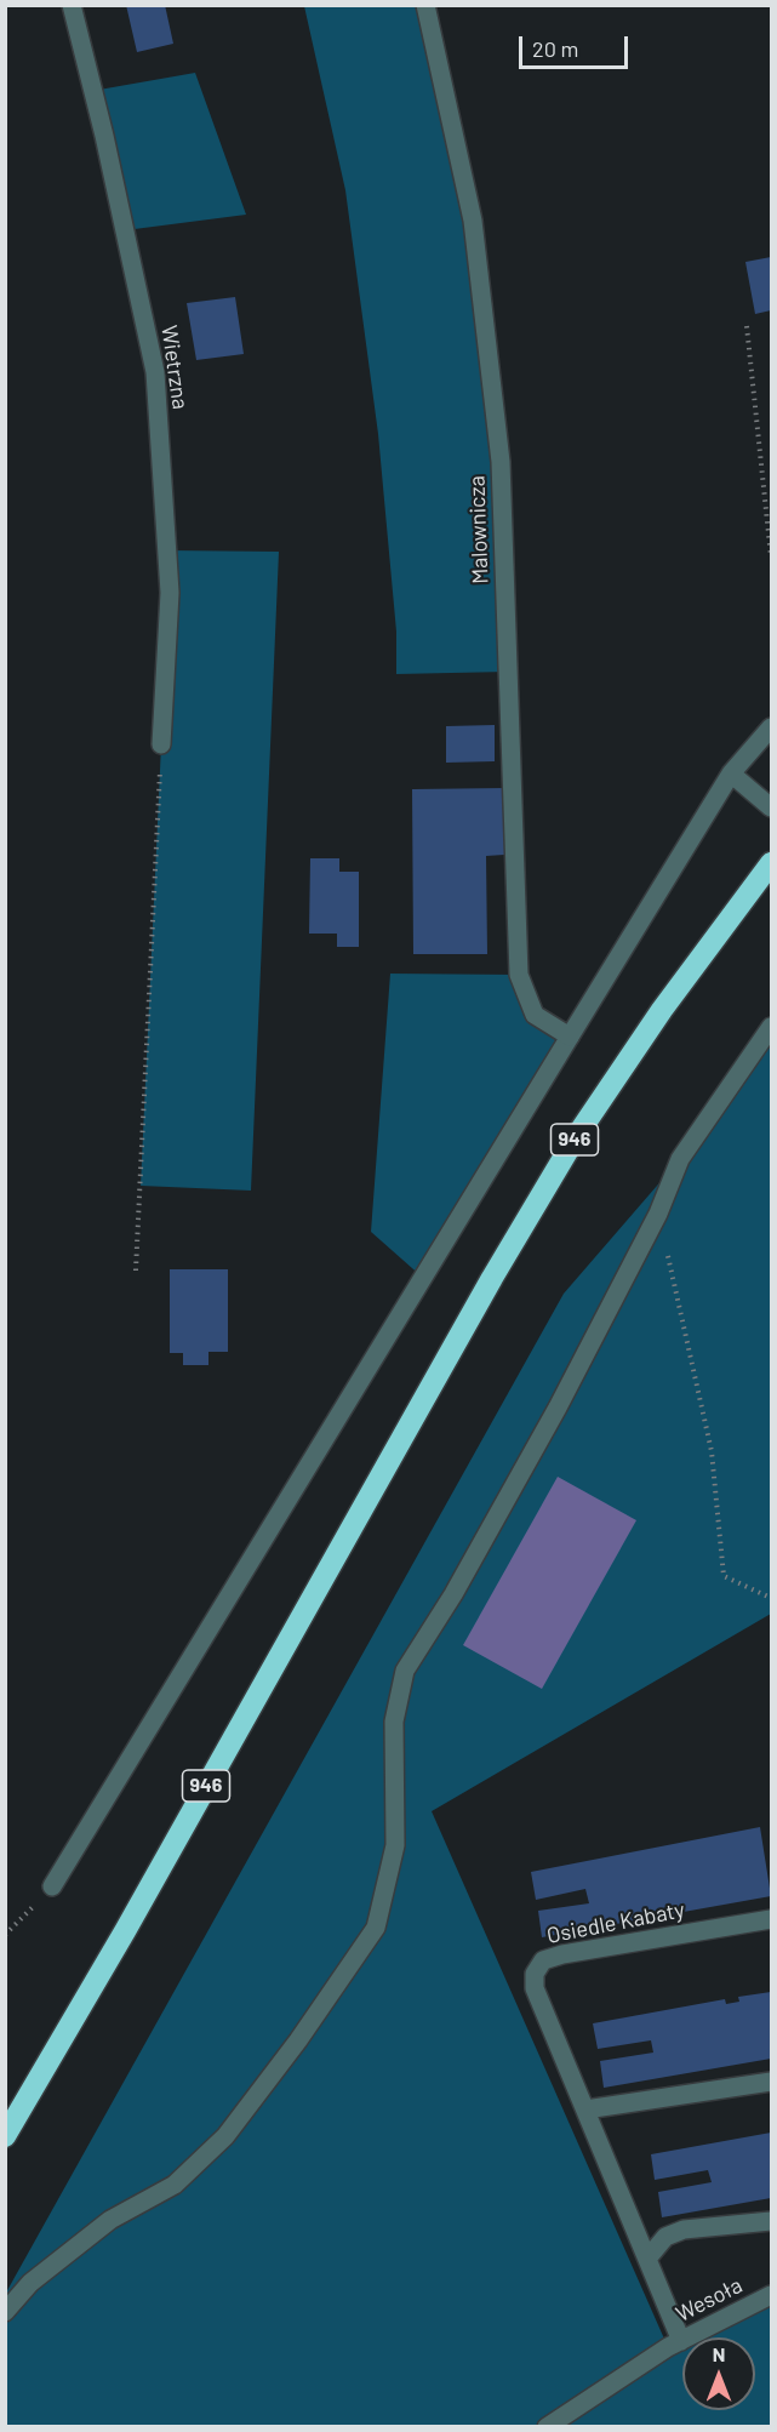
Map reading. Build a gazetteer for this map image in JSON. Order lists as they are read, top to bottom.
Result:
{
  "streets": {
    "highway": ["946"],
    "street": [
      "Wietrzna",
      "Malownicza",
      "Osiedle Kabaty",
      "Wesoła"
    ]
  },
  "crossings": [
    ["Osiedle Kabaty", "Wesoła"]
  ],
  "scale_bar": "20 m",
  "north": "top"
}
